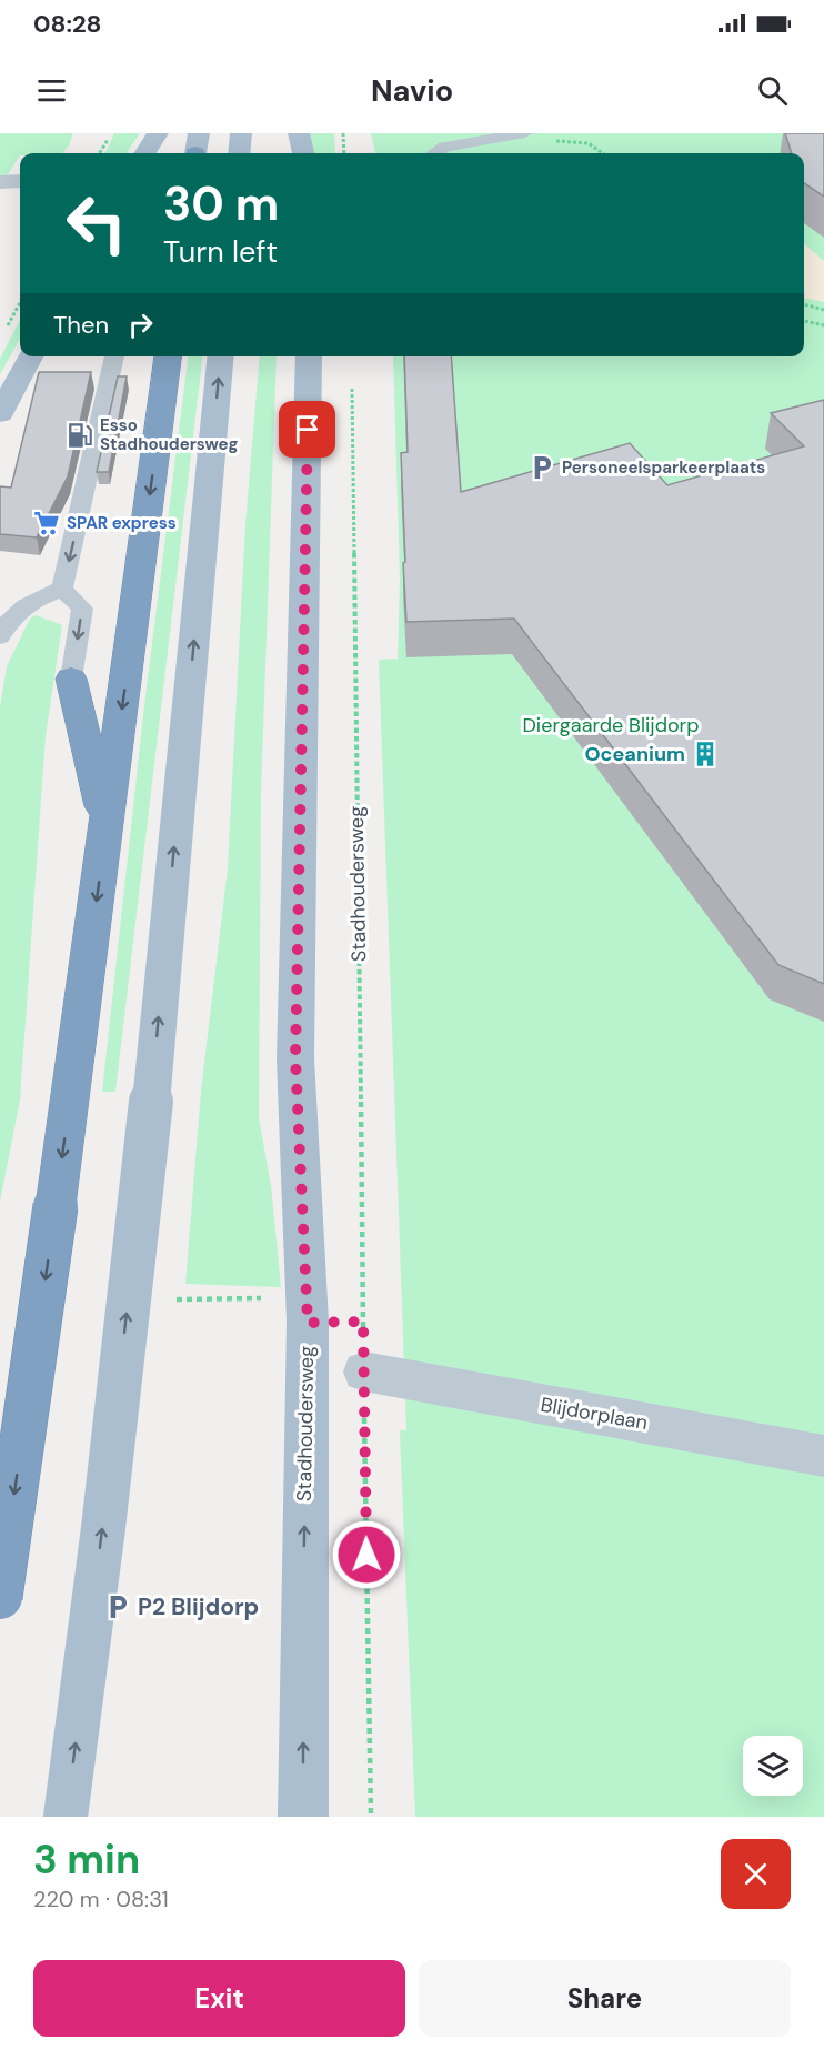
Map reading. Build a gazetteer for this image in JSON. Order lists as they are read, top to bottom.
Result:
{
  "streets": {
    "main road": ["Stadhoudersweg"],
    "street": ["Blijdorplaan"]
  },
  "crossings": [
    ["Stadhoudersweg", "Blijdorplaan"]
  ],
  "parks": ["Diergaarde Blijdorp"],
  "places": {
    "fuel station": ["Esso Stadhoudersweg"],
    "parking": ["Personeelsparkeerplaats", "P2 Blijdorp"],
    "supermarket": ["SPAR express"],
    "building": ["Oceanium"]
  },
  "page": {
    "status": "08:28",
    "header": "Navio",
    "turn": ["30 m", "Turn left"],
    "then": "Then",
    "heading": ["3 min", "220 m · 08:31"],
    "buttons": ["Exit", "Share"]
  }
}
